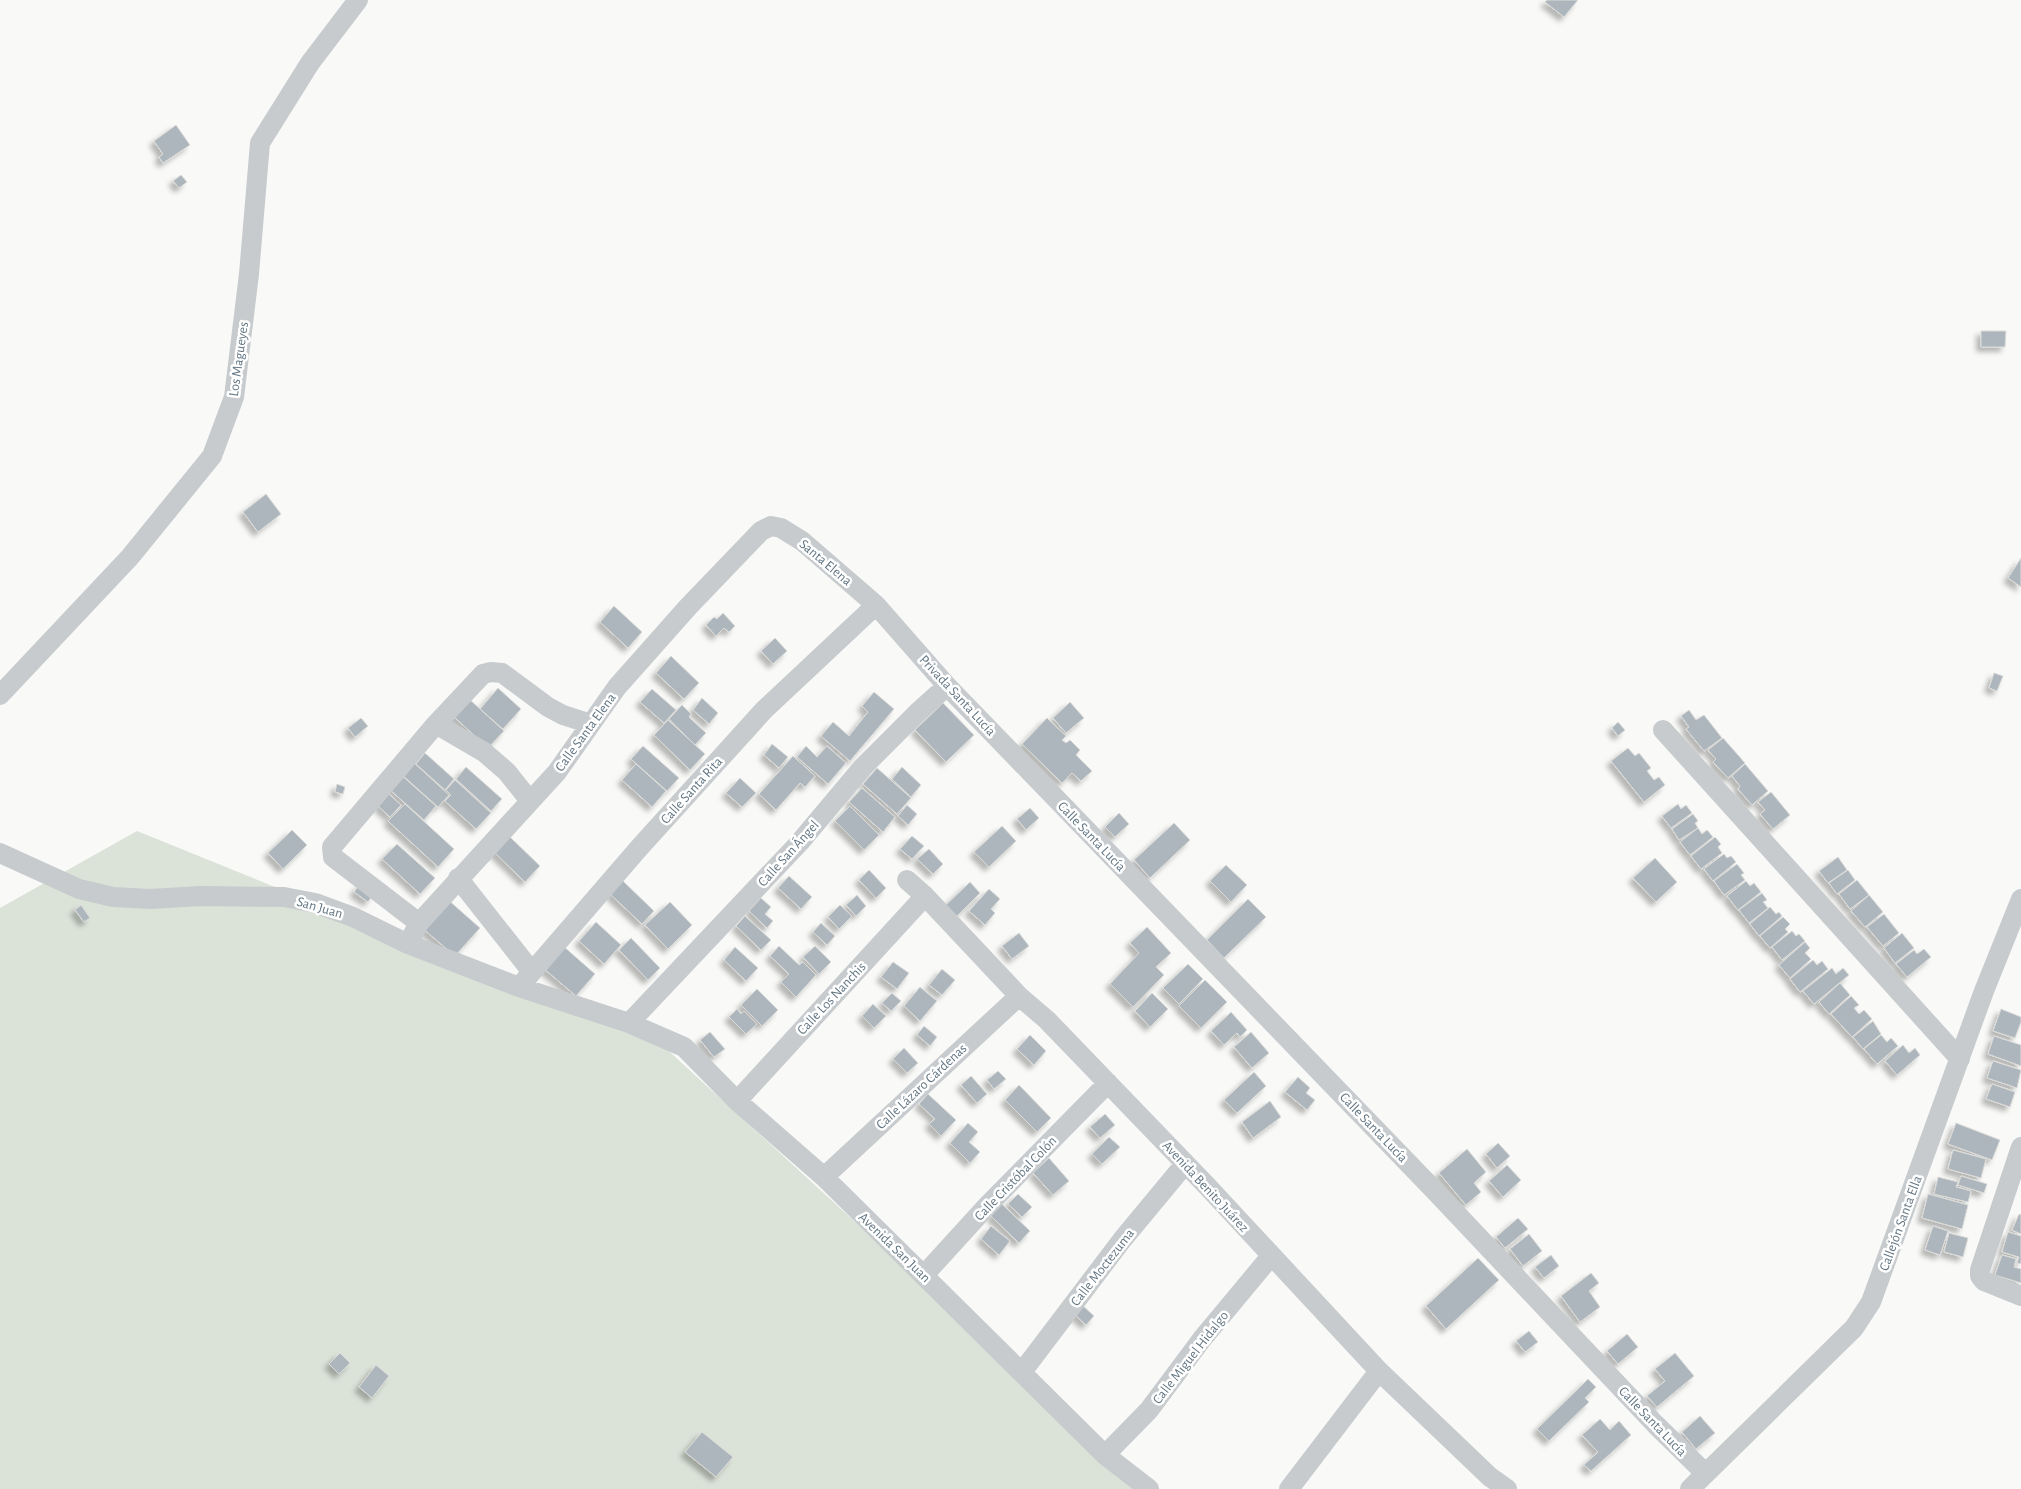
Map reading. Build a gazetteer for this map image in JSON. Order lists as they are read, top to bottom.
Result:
{
  "streets": {
    "street": [
      "Los Magueyes",
      "Santa Elena",
      "Privada Santa Lucía",
      "Calle Santa Elena",
      "Calle Santa Rita",
      "Calle Santa Lucía",
      "Calle San Ángel",
      "San Juan",
      "Calle Los Nanchis",
      "Calle Lázaro Cárdenas",
      "Calle Cristóbal Colón",
      "Avenida Benito Juárez",
      "Callejón Santa Ella",
      "Avenida San Juan",
      "Calle Moctezuma",
      "Calle Miguel Hidalgo"
    ]
  },
  "crossings": [
    ["Santa Elena", "Privada Santa Lucía"],
    ["Santa Elena", "Calle Santa Elena"],
    ["Santa Elena", "Calle Santa Rita"],
    ["Privada Santa Lucía", "Calle Santa Rita"],
    ["Privada Santa Lucía", "Calle Santa Lucía"],
    ["Privada Santa Lucía", "Calle San Ángel"],
    ["Calle Santa Elena", "San Juan"],
    ["Calle Santa Rita", "San Juan"],
    ["Calle Santa Lucía", "Callejón Santa Ella"],
    ["Calle San Ángel", "San Juan"],
    ["Calle San Ángel", "Avenida San Juan"],
    ["San Juan", "Avenida San Juan"],
    ["Calle Los Nanchis", "Avenida Benito Juárez"],
    ["Calle Los Nanchis", "Avenida San Juan"],
    ["Calle Lázaro Cárdenas", "Avenida Benito Juárez"],
    ["Calle Lázaro Cárdenas", "Avenida San Juan"],
    ["Calle Cristóbal Colón", "Avenida Benito Juárez"],
    ["Calle Cristóbal Colón", "Avenida San Juan"],
    ["Avenida Benito Juárez", "Calle Moctezuma"],
    ["Avenida Benito Juárez", "Calle Miguel Hidalgo"],
    ["Avenida San Juan", "Calle Moctezuma"],
    ["Avenida San Juan", "Calle Miguel Hidalgo"]
  ]
}
